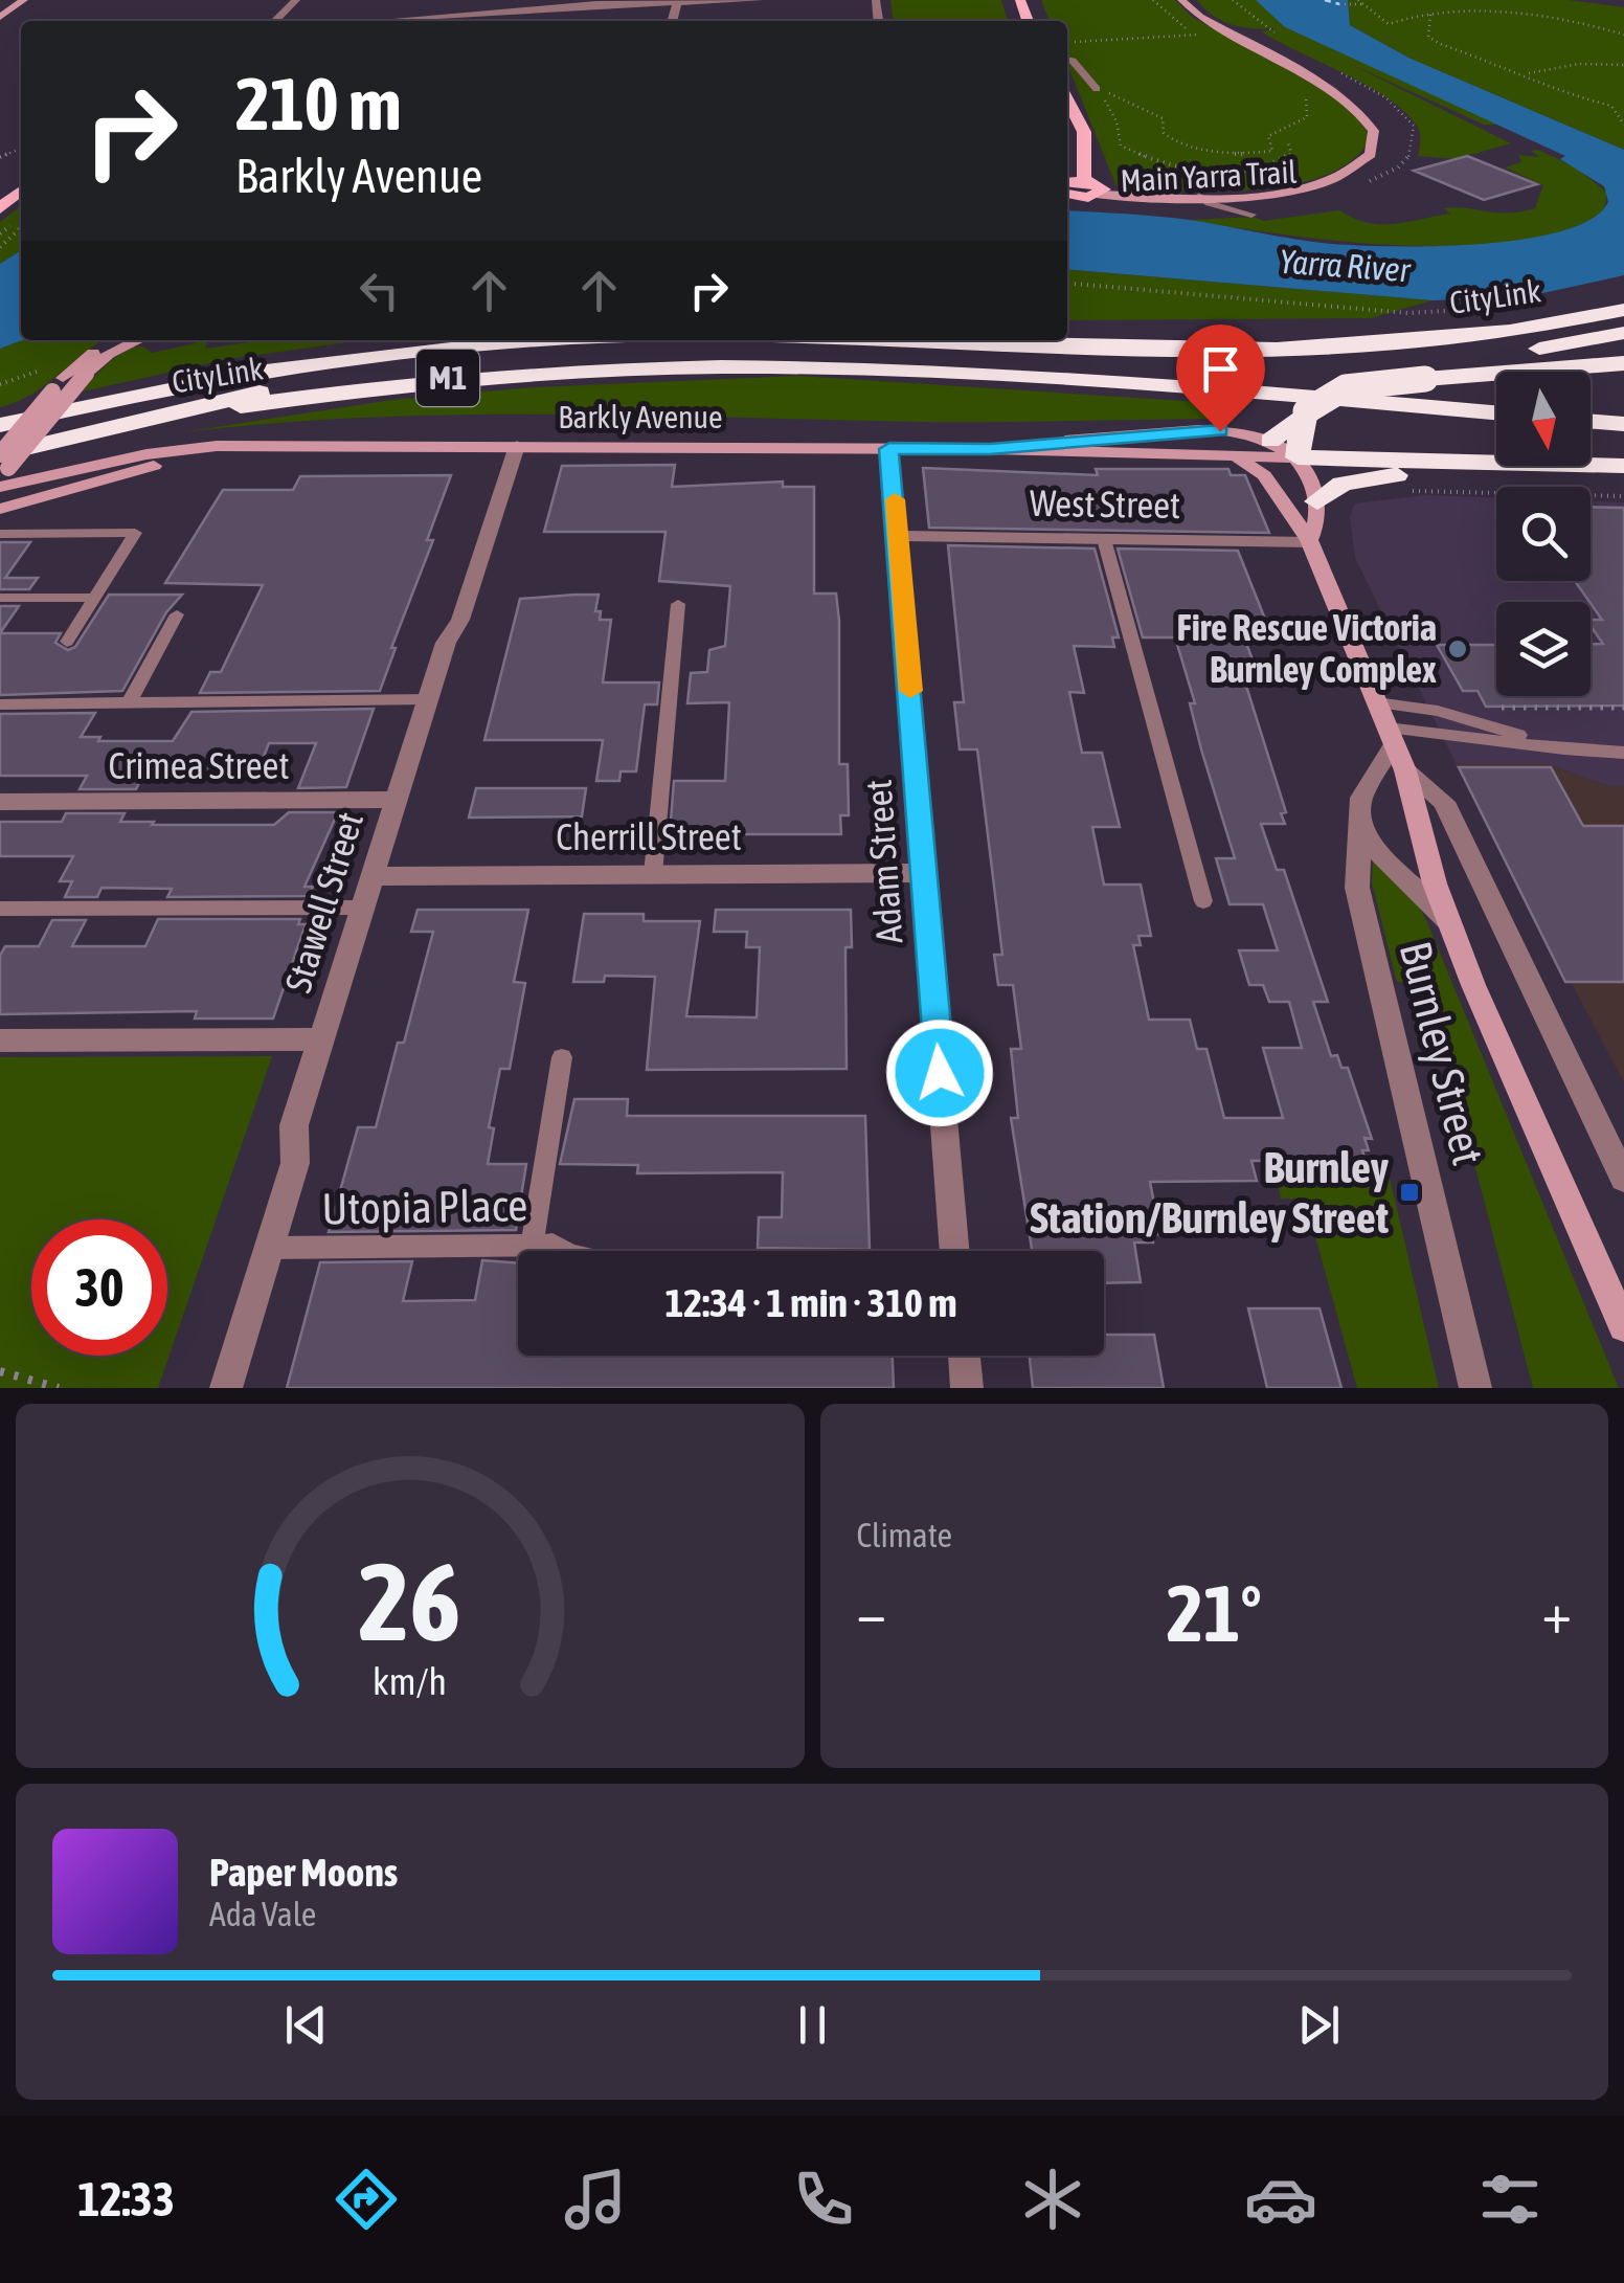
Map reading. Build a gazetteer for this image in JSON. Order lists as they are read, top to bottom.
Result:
{
  "streets": {
    "highway": ["CityLink", "M1"],
    "main road": ["Barkly Avenue", "Burnley Street"],
    "street": [
      "West Street",
      "Crimea Street",
      "Cherrill Street",
      "Adam Street",
      "Stawell Street"
    ],
    "lane": ["Utopia Place"]
  },
  "crossings": [
    ["CityLink", "M1"],
    ["CityLink", "Barkly Avenue"],
    ["Barkly Avenue", "Adam Street"],
    ["Barkly Avenue", "Stawell Street"],
    ["Barkly Avenue", "Burnley Street"],
    ["West Street", "Adam Street"],
    ["West Street", "Burnley Street"],
    ["Crimea Street", "Stawell Street"],
    ["Cherrill Street", "Adam Street"],
    ["Cherrill Street", "Stawell Street"],
    ["Stawell Street", "Utopia Place"]
  ],
  "water": ["Yarra River"],
  "places": {
    "other": ["Fire Rescue Victoria Burnley Complex"],
    "transit": ["Burnley Station/Burnley Street"]
  },
  "north": "bottom",
  "page": {
    "turn": ["210 m", "Barkly Avenue"],
    "limit": "30",
    "trip": "12:34 · 1 min · 310 m",
    "tile": "Climate",
    "heat": ["−", "21°", "+"],
    "song": ["Paper Moons", "Ada Vale"],
    "tabs": "12:33",
    "gauge": ["26", "km/h"]
  }
}
